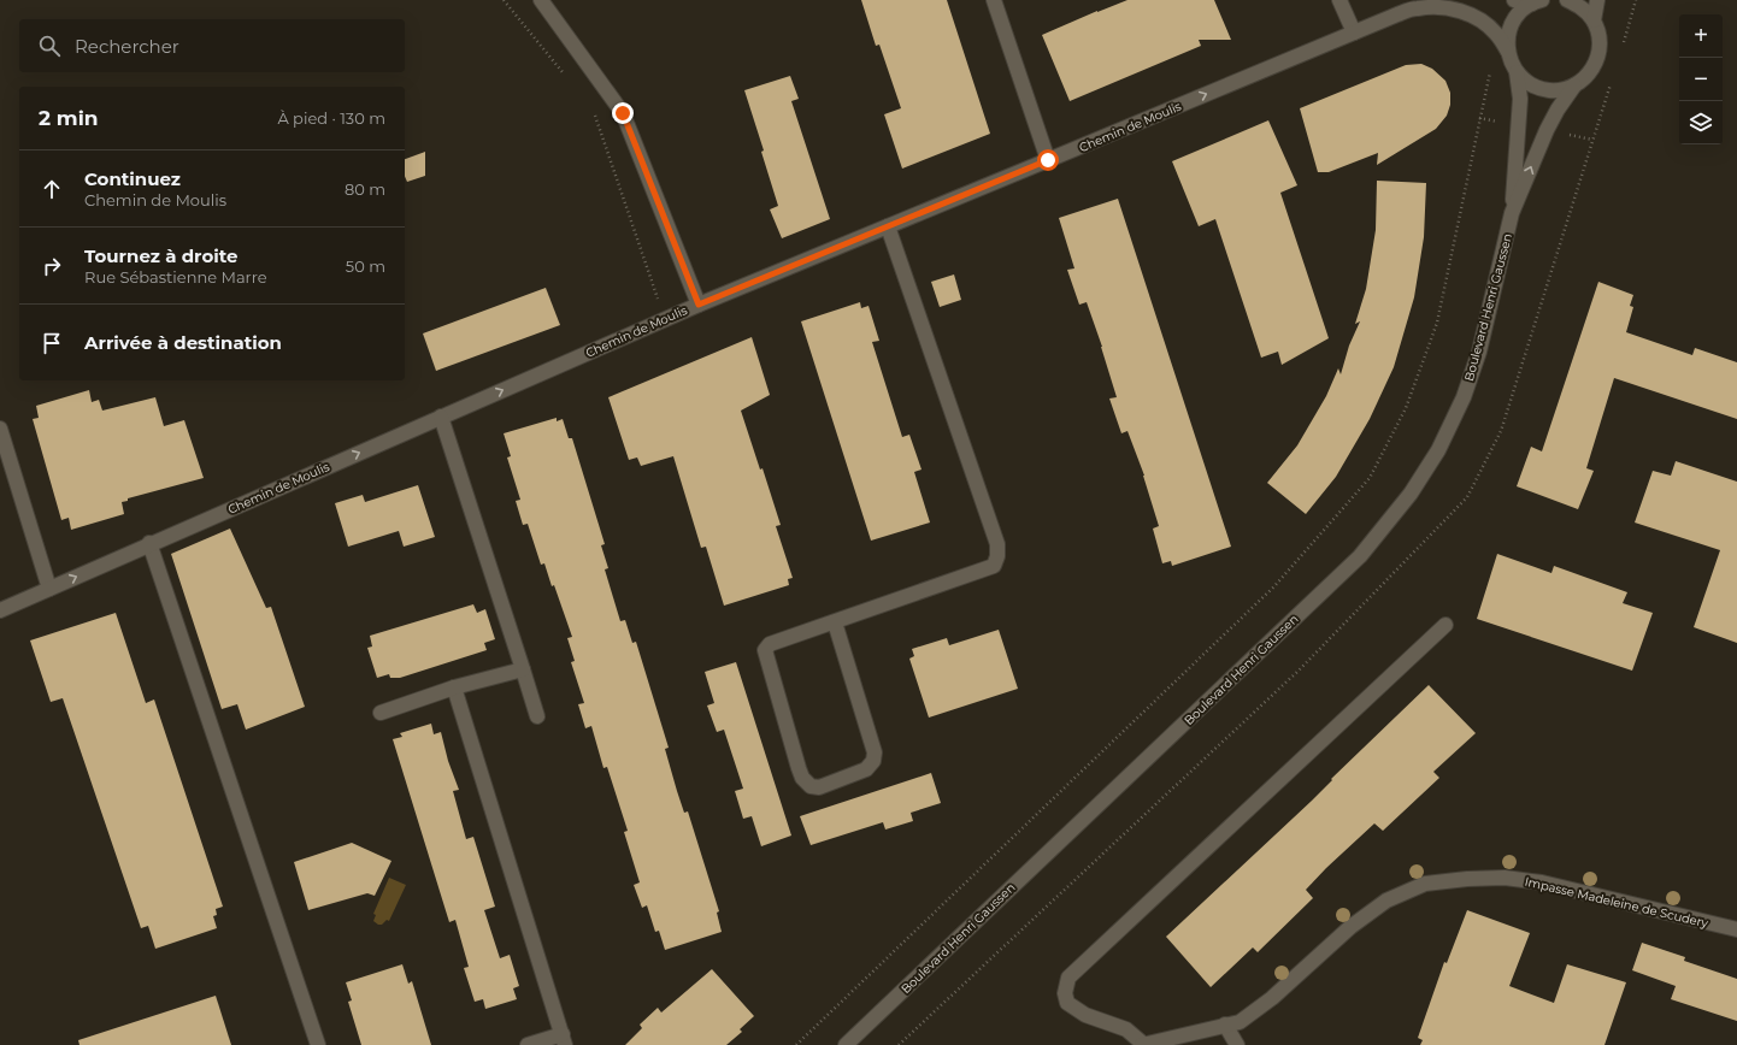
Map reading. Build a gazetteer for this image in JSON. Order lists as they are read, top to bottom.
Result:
{
  "streets": {
    "street": ["Chemin de Moulis", "Boulevard Henri Gaussen", "Impasse Madeleine de Scudery"]
  },
  "crossings": [
    ["Chemin de Moulis", "Boulevard Henri Gaussen"]
  ],
  "one_way": ["Chemin de Moulis"],
  "page": {
    "map_buttons": ["+", "−"],
    "search": "Rechercher",
    "heading": ["2 min", "À pied · 130 m"],
    "list": [
      ["Continuez", "Chemin de Moulis", "80 m"],
      ["Tournez à droite", "Rue Sébastienne Marre", "50 m"],
      "Arrivée à destination"
    ]
  }
}
